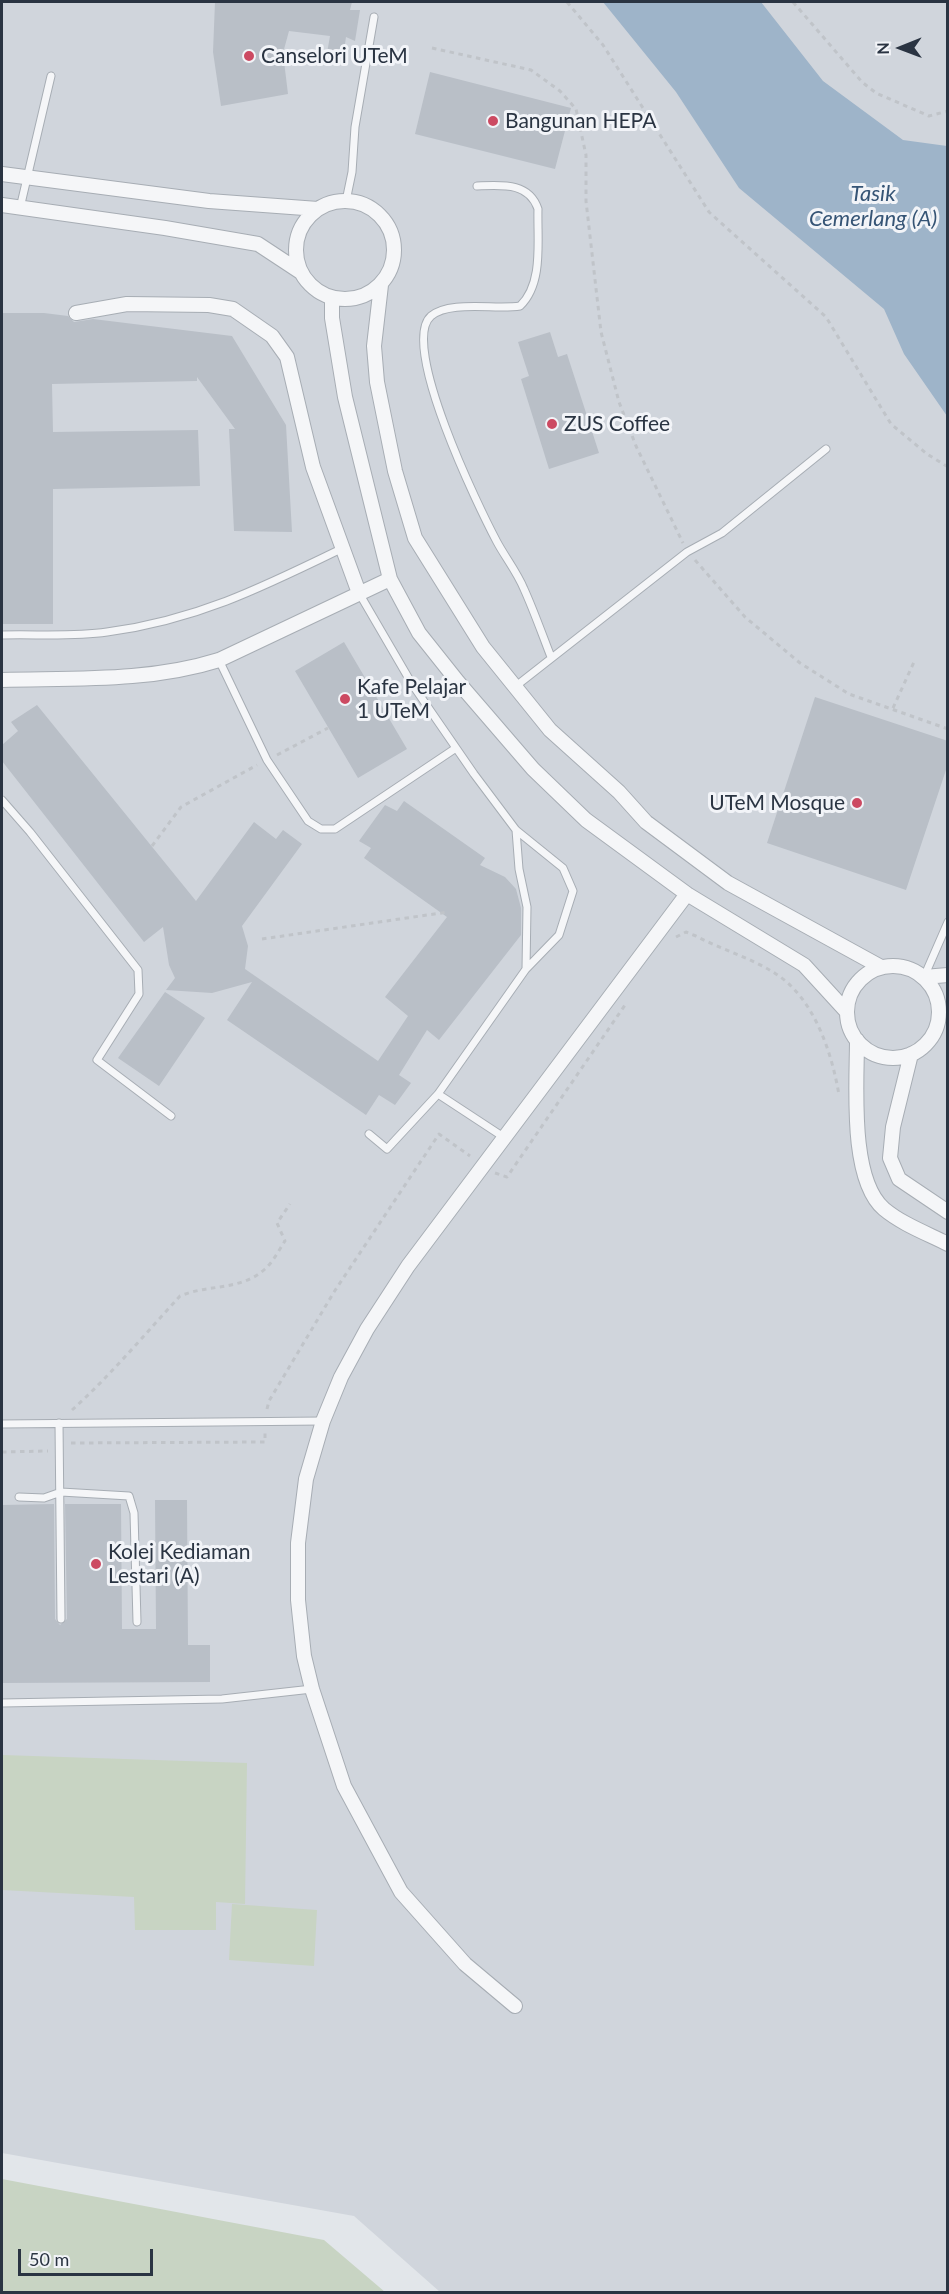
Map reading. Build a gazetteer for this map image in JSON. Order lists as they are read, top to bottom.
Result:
{
  "water": ["Tasik Cemerlang (A)"],
  "places": [
    "Canselori UTeM",
    "Bangunan HEPA",
    "ZUS Coffee",
    "Kafe Pelajar 1 UTeM",
    "UTeM Mosque",
    "Kolej Kediaman Lestari (A)"
  ],
  "scale_bar": "50 m",
  "north": "left"
}
